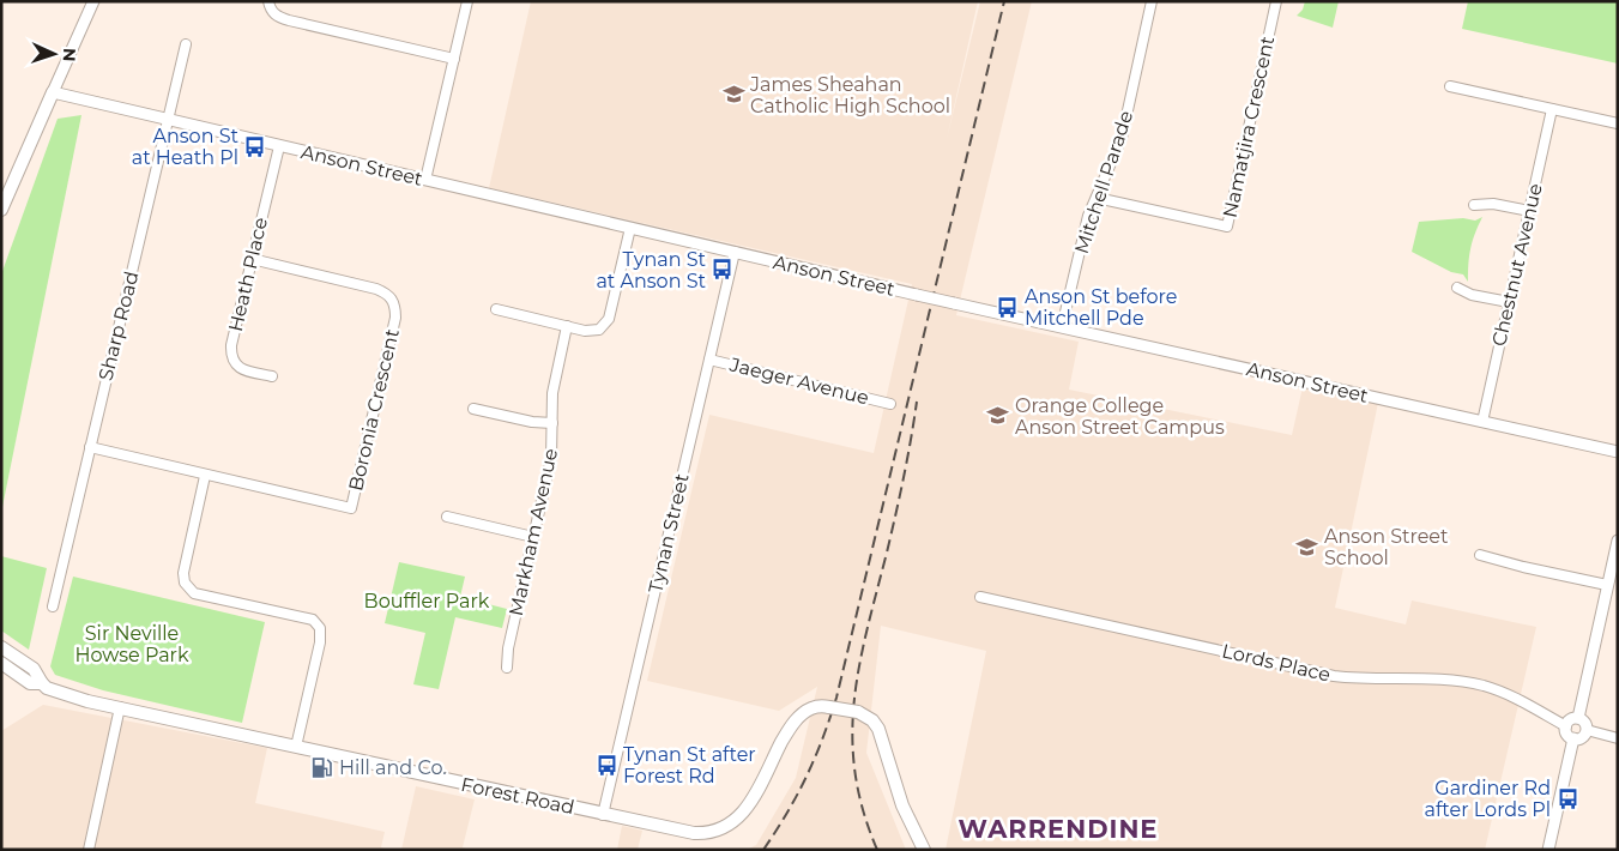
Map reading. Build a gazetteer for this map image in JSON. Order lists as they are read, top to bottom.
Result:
{
  "streets": {
    "main road": ["Forest Road"],
    "street": [
      "Namatjira Crescent",
      "Anson Street",
      "Mitchell Parade",
      "Chestnut Avenue",
      "Heath Place",
      "Sharp Road",
      "Jaeger Avenue",
      "Boronia Crescent",
      "Markham Avenue",
      "Tynan Street",
      "Lords Place"
    ]
  },
  "crossings": [
    ["Namatjira Crescent", "Mitchell Parade"],
    ["Anson Street", "Mitchell Parade"],
    ["Anson Street", "Chestnut Avenue"],
    ["Anson Street", "Heath Place"],
    ["Anson Street", "Sharp Road"],
    ["Anson Street", "Tynan Street"],
    ["Heath Place", "Boronia Crescent"],
    ["Sharp Road", "Boronia Crescent"],
    ["Jaeger Avenue", "Tynan Street"],
    ["Tynan Street", "Forest Road"]
  ],
  "districts": ["WARRENDINE"],
  "parks": ["Bouffler Park", "Sir Neville Howse Park"],
  "places": {
    "school or university": ["James Sheahan Catholic High School", "Orange College Anson Street Campus", "Anson Street School"],
    "bus stop": [
      "Anson St at Heath Pl",
      "Tynan St at Anson St",
      "Anson St before Mitchell Pde",
      "Tynan St after Forest Rd",
      "Gardiner Rd after Lords Pl"
    ],
    "fuel station": ["Hill and Co."]
  },
  "north": "right"
}
